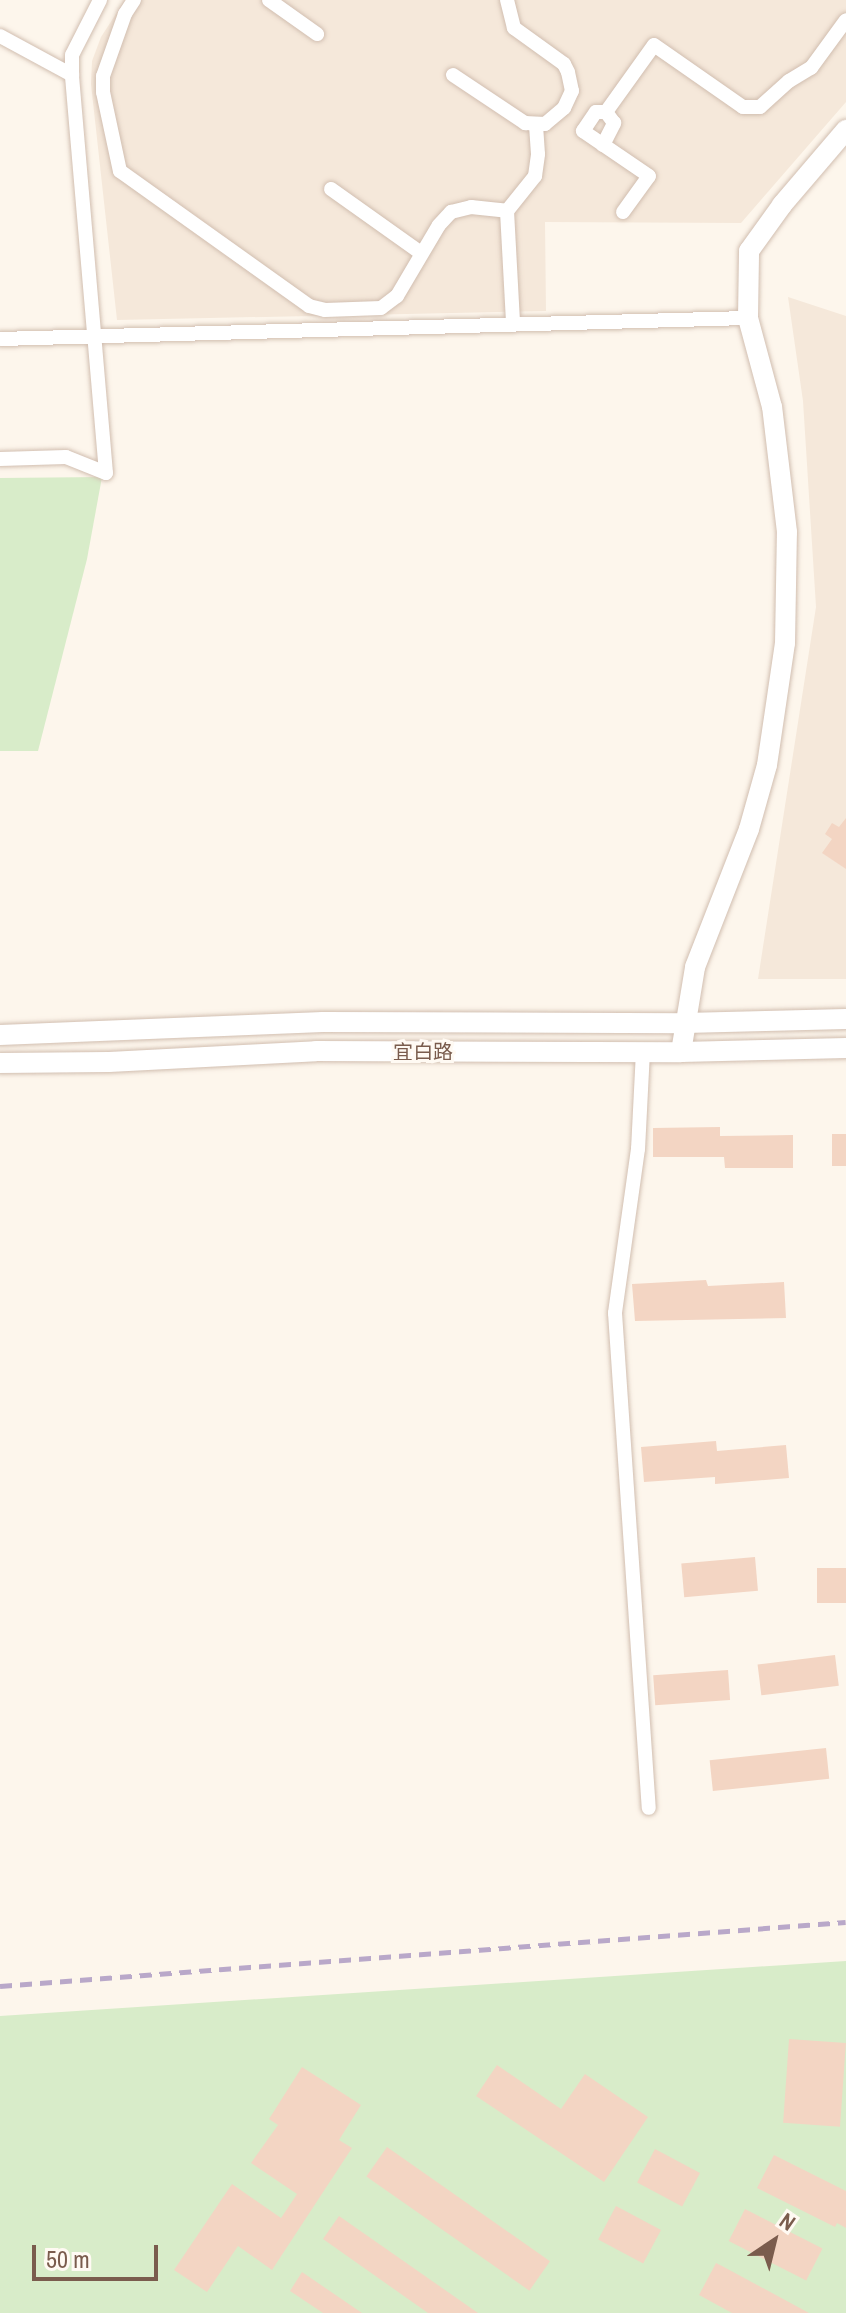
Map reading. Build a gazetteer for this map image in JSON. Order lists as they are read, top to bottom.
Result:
{
  "streets": {
    "street": ["宜白路"]
  },
  "scale_bar": "50 m",
  "north": "top right"
}
